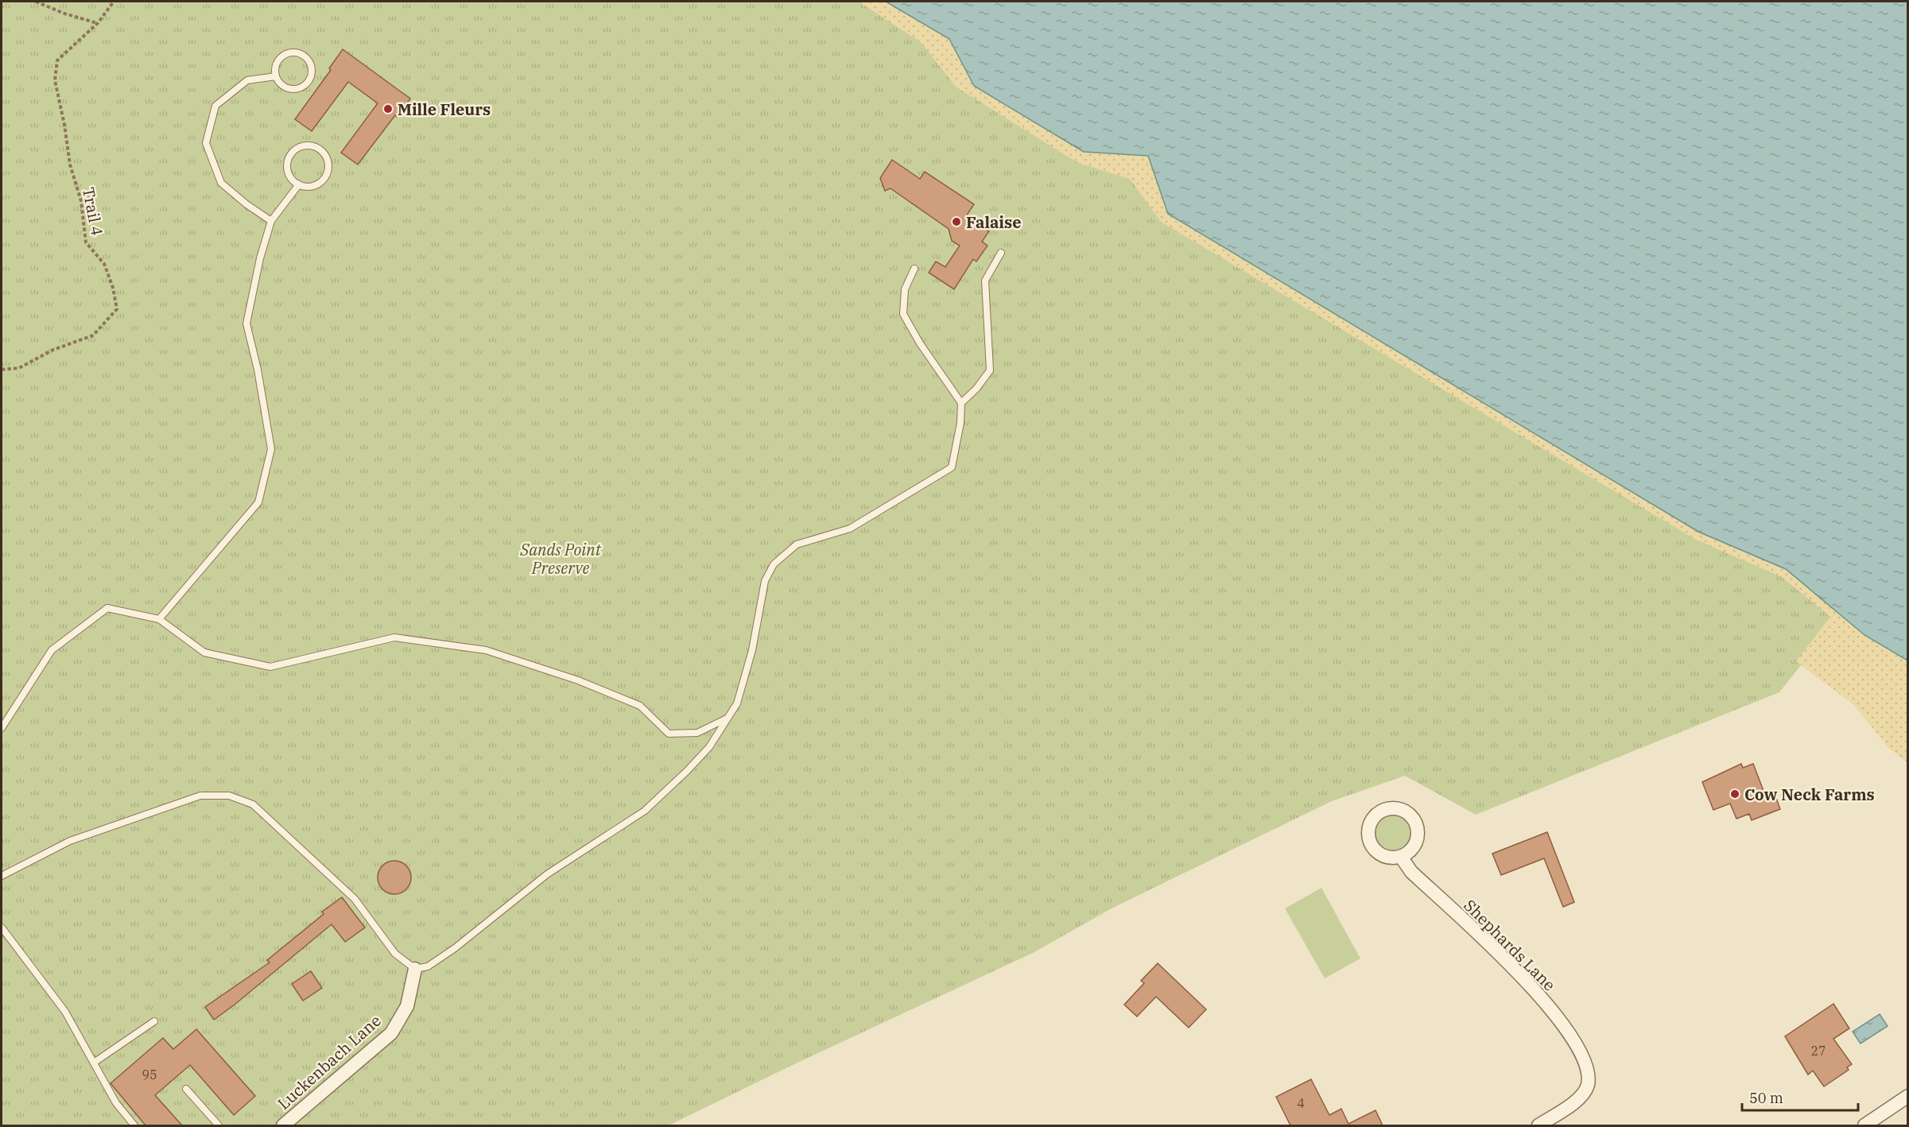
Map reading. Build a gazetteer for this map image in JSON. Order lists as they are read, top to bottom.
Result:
{
  "streets": {
    "street": ["Shephards Lane", "Luckenbach Lane"],
    "path": ["Trail 4"]
  },
  "parks": ["Sands Point Preserve"],
  "places": ["Mille Fleurs", "Falaise", "Cow Neck Farms"],
  "house_numbers": ["27", "95", "4"],
  "scale_bar": "50 m"
}
